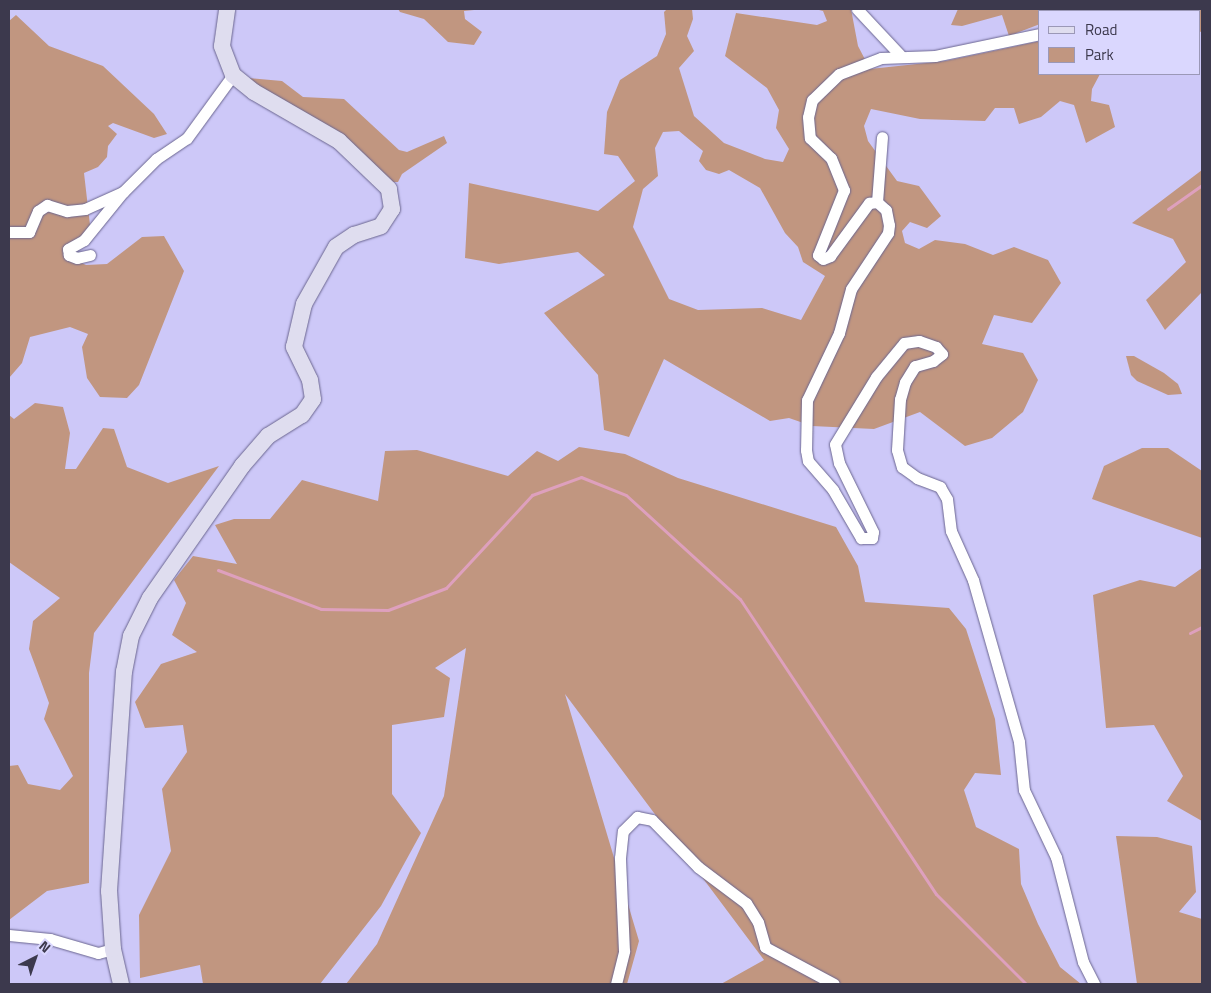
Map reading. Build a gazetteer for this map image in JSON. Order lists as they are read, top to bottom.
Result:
{
  "legend": ["Road", "Park"],
  "north": "top right"
}
